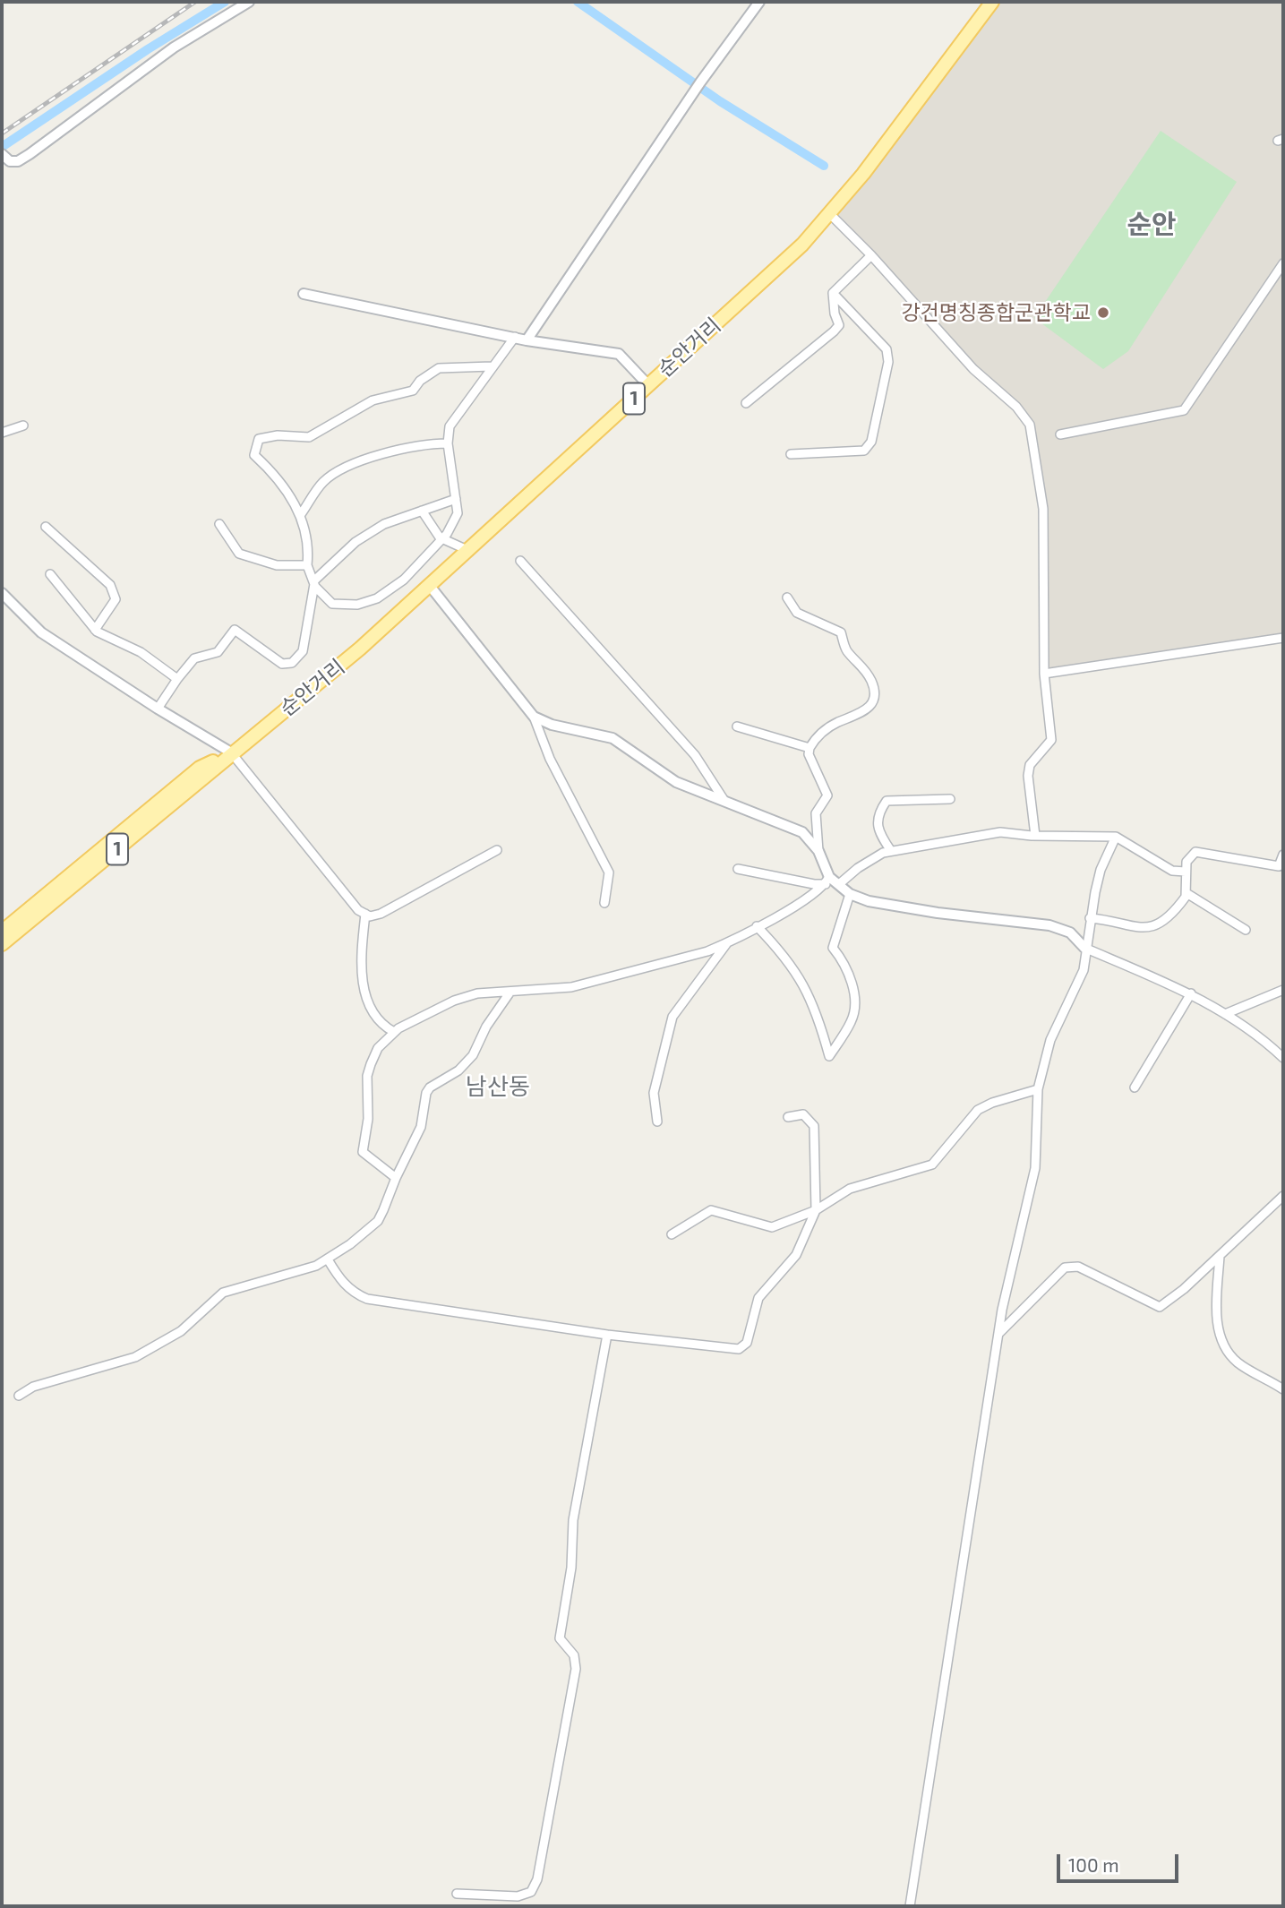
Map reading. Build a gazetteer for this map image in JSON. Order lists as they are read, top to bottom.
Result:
{
  "streets": {
    "main road": ["순안거리", "1"]
  },
  "districts": ["순안", "남산동"],
  "places": ["강건명칭종합군관학교"],
  "scale_bar": "100 m"
}
